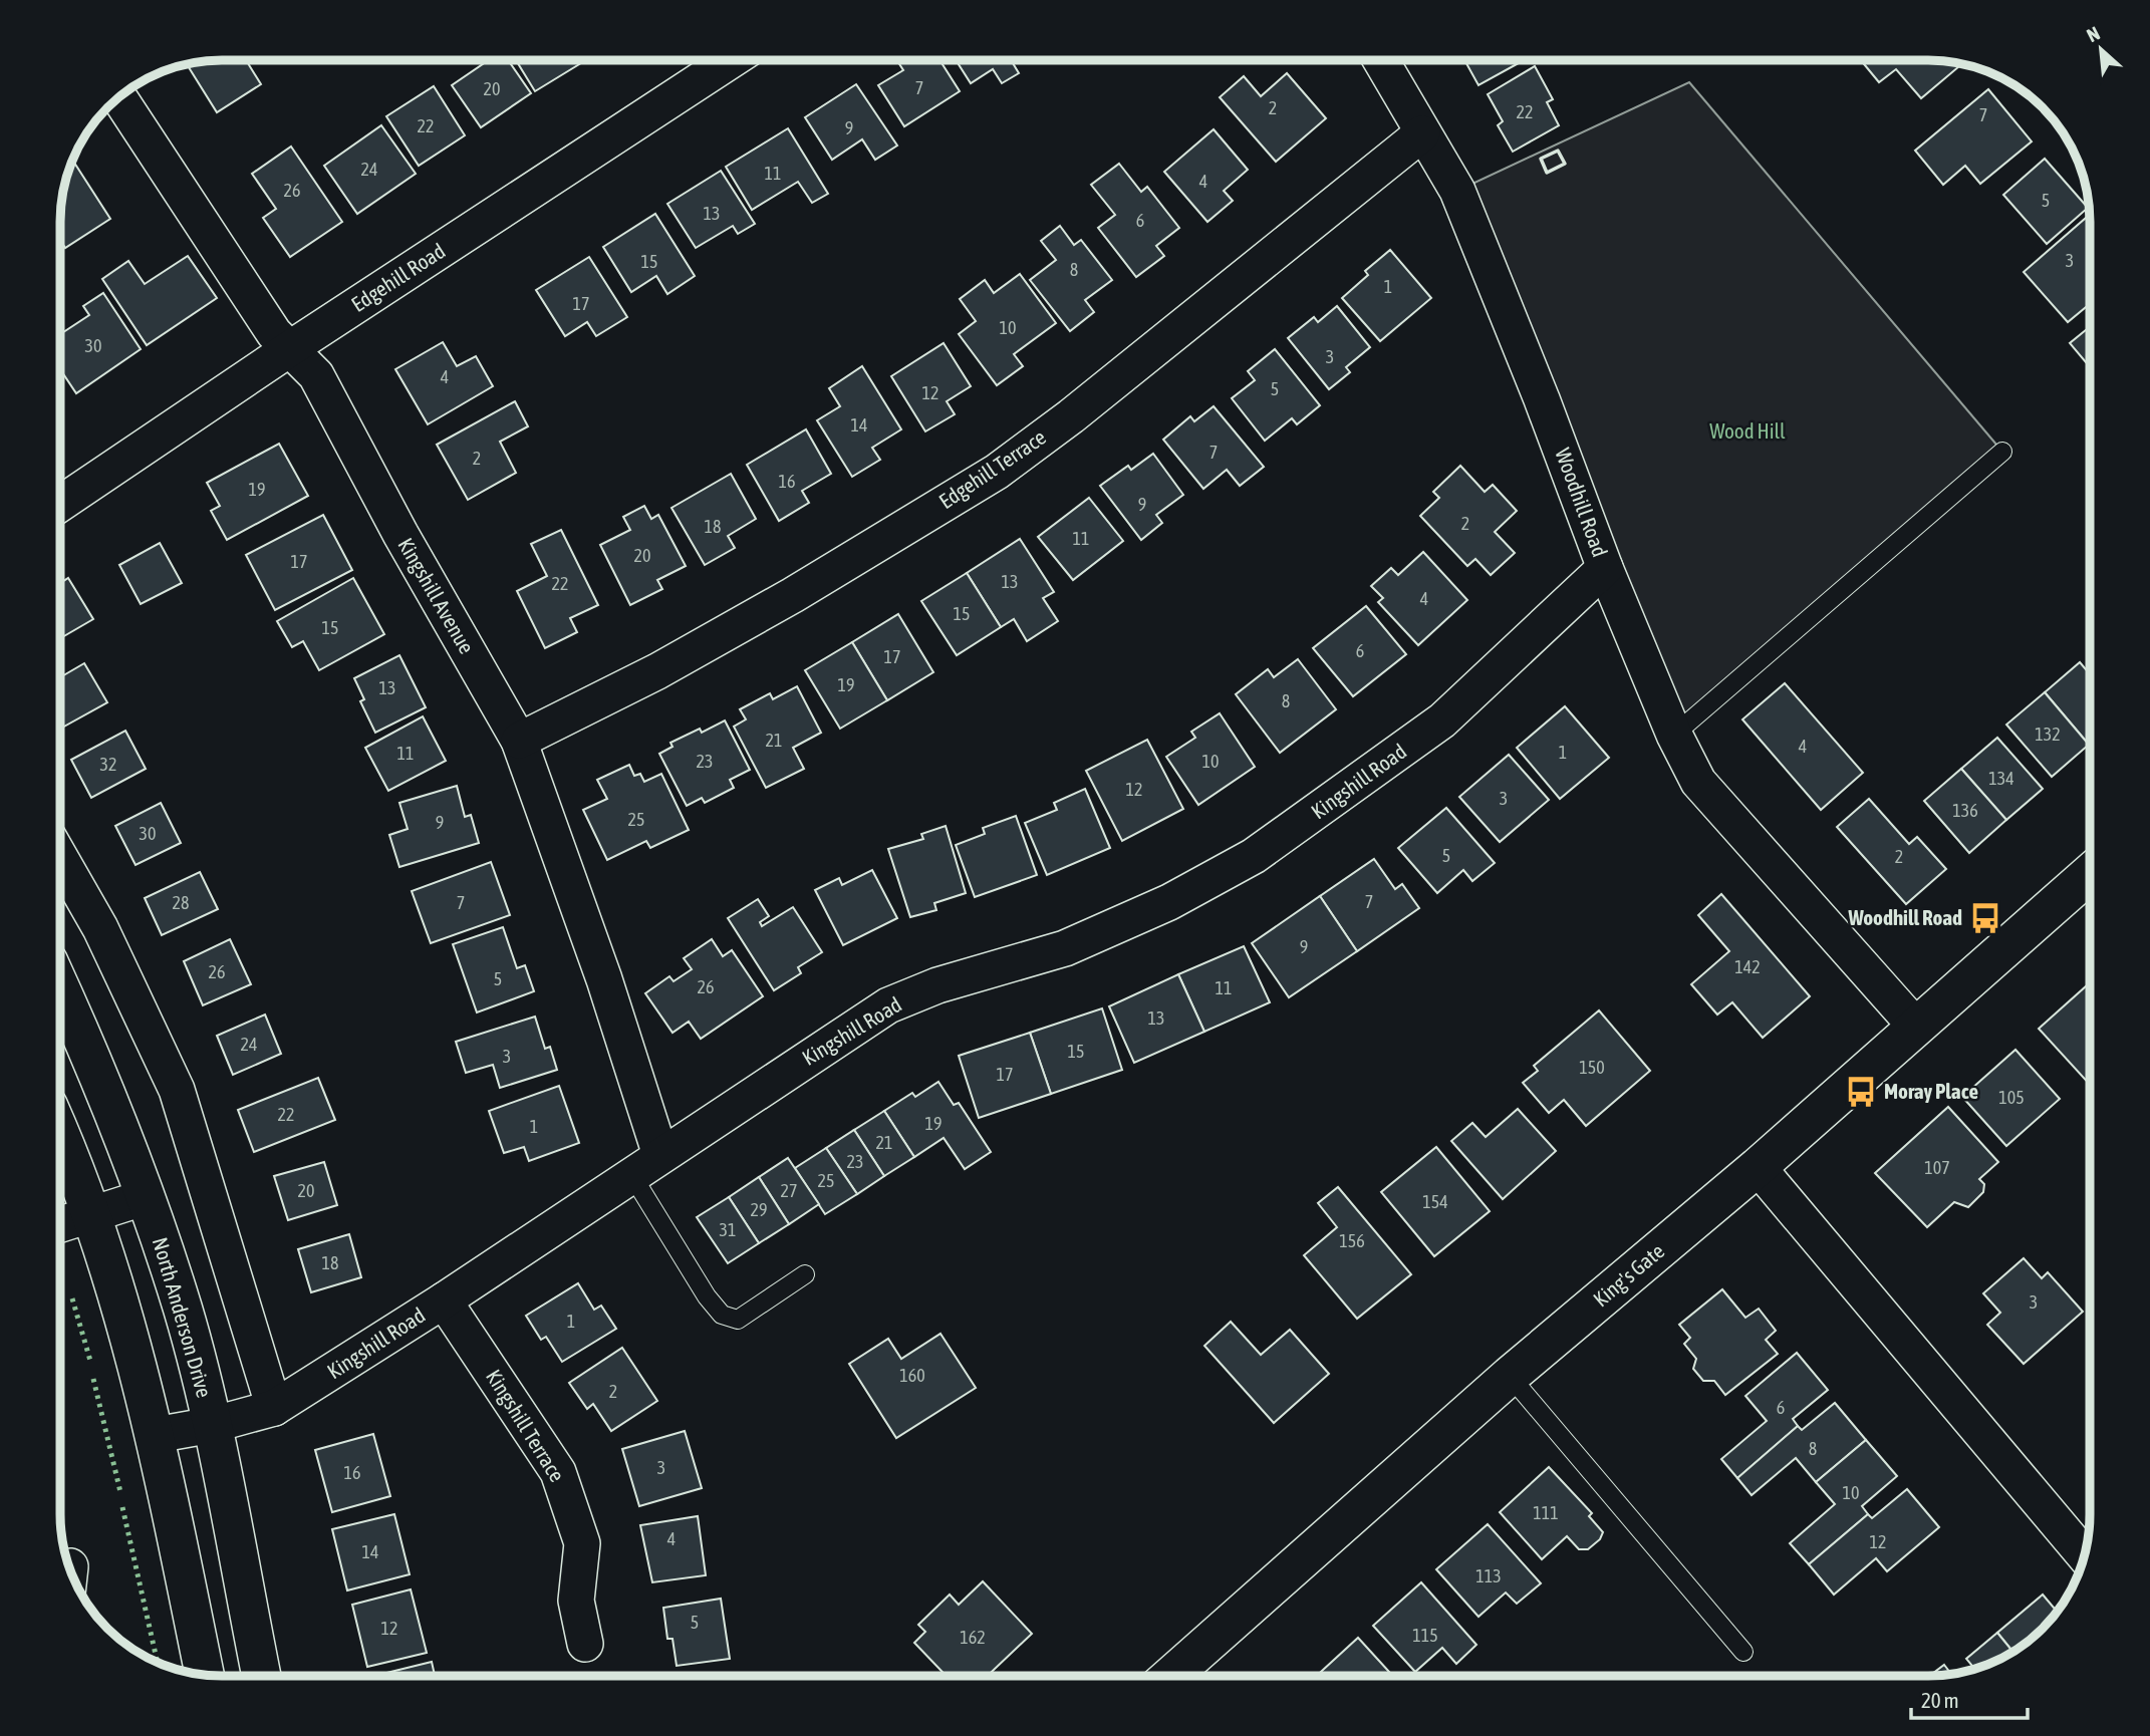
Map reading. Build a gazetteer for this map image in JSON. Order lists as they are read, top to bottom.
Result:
{
  "streets": {
    "main road": ["King's Gate", "North Anderson Drive"],
    "street": [
      "Edgehill Road",
      "Edgehill Terrace",
      "Woodhill Road",
      "Kingshill Avenue",
      "Kingshill Road",
      "Kingshill Terrace"
    ]
  },
  "crossings": [
    ["Edgehill Road", "Kingshill Avenue"],
    ["Edgehill Terrace", "Woodhill Road"],
    ["Edgehill Terrace", "Kingshill Avenue"],
    ["Woodhill Road", "Kingshill Road"],
    ["Woodhill Road", "King's Gate"],
    ["Kingshill Avenue", "Kingshill Road"],
    ["Kingshill Road", "North Anderson Drive"],
    ["Kingshill Road", "Kingshill Terrace"]
  ],
  "parks": ["Wood Hill"],
  "places": {
    "bus stop": ["Woodhill Road", "Moray Place"]
  },
  "house_numbers": [
    "7",
    "20",
    "2",
    "22",
    "7",
    "22",
    "9",
    "24",
    "11",
    "4",
    "26",
    "5",
    "13",
    "6",
    "3",
    "15",
    "8",
    "1",
    "17",
    "10",
    "30",
    "3",
    "4",
    "5",
    "12",
    "14",
    "7",
    "2",
    "16",
    "19",
    "9",
    "2",
    "18",
    "11",
    "20",
    "17",
    "13",
    "22",
    "4",
    "15",
    "15",
    "6",
    "17",
    "19",
    "13",
    "8",
    "132",
    "21",
    "4",
    "1",
    "11",
    "23",
    "10",
    "32",
    "134",
    "12",
    "3",
    "136",
    "25",
    "9",
    "30",
    "5",
    "2",
    "7",
    "28",
    "7",
    "9",
    "142",
    "26",
    "5",
    "26",
    "11",
    "13",
    "24",
    "15",
    "3",
    "150",
    "17",
    "105",
    "22",
    "19",
    "1",
    "21",
    "23",
    "107",
    "25",
    "20",
    "27",
    "154",
    "29",
    "31",
    "156",
    "18",
    "3",
    "1",
    "160",
    "2",
    "6",
    "8",
    "3",
    "16",
    "10",
    "111",
    "4",
    "12",
    "14",
    "113",
    "5",
    "12",
    "115",
    "162"
  ],
  "scale_bar": "20 m",
  "north": "top left"
}
